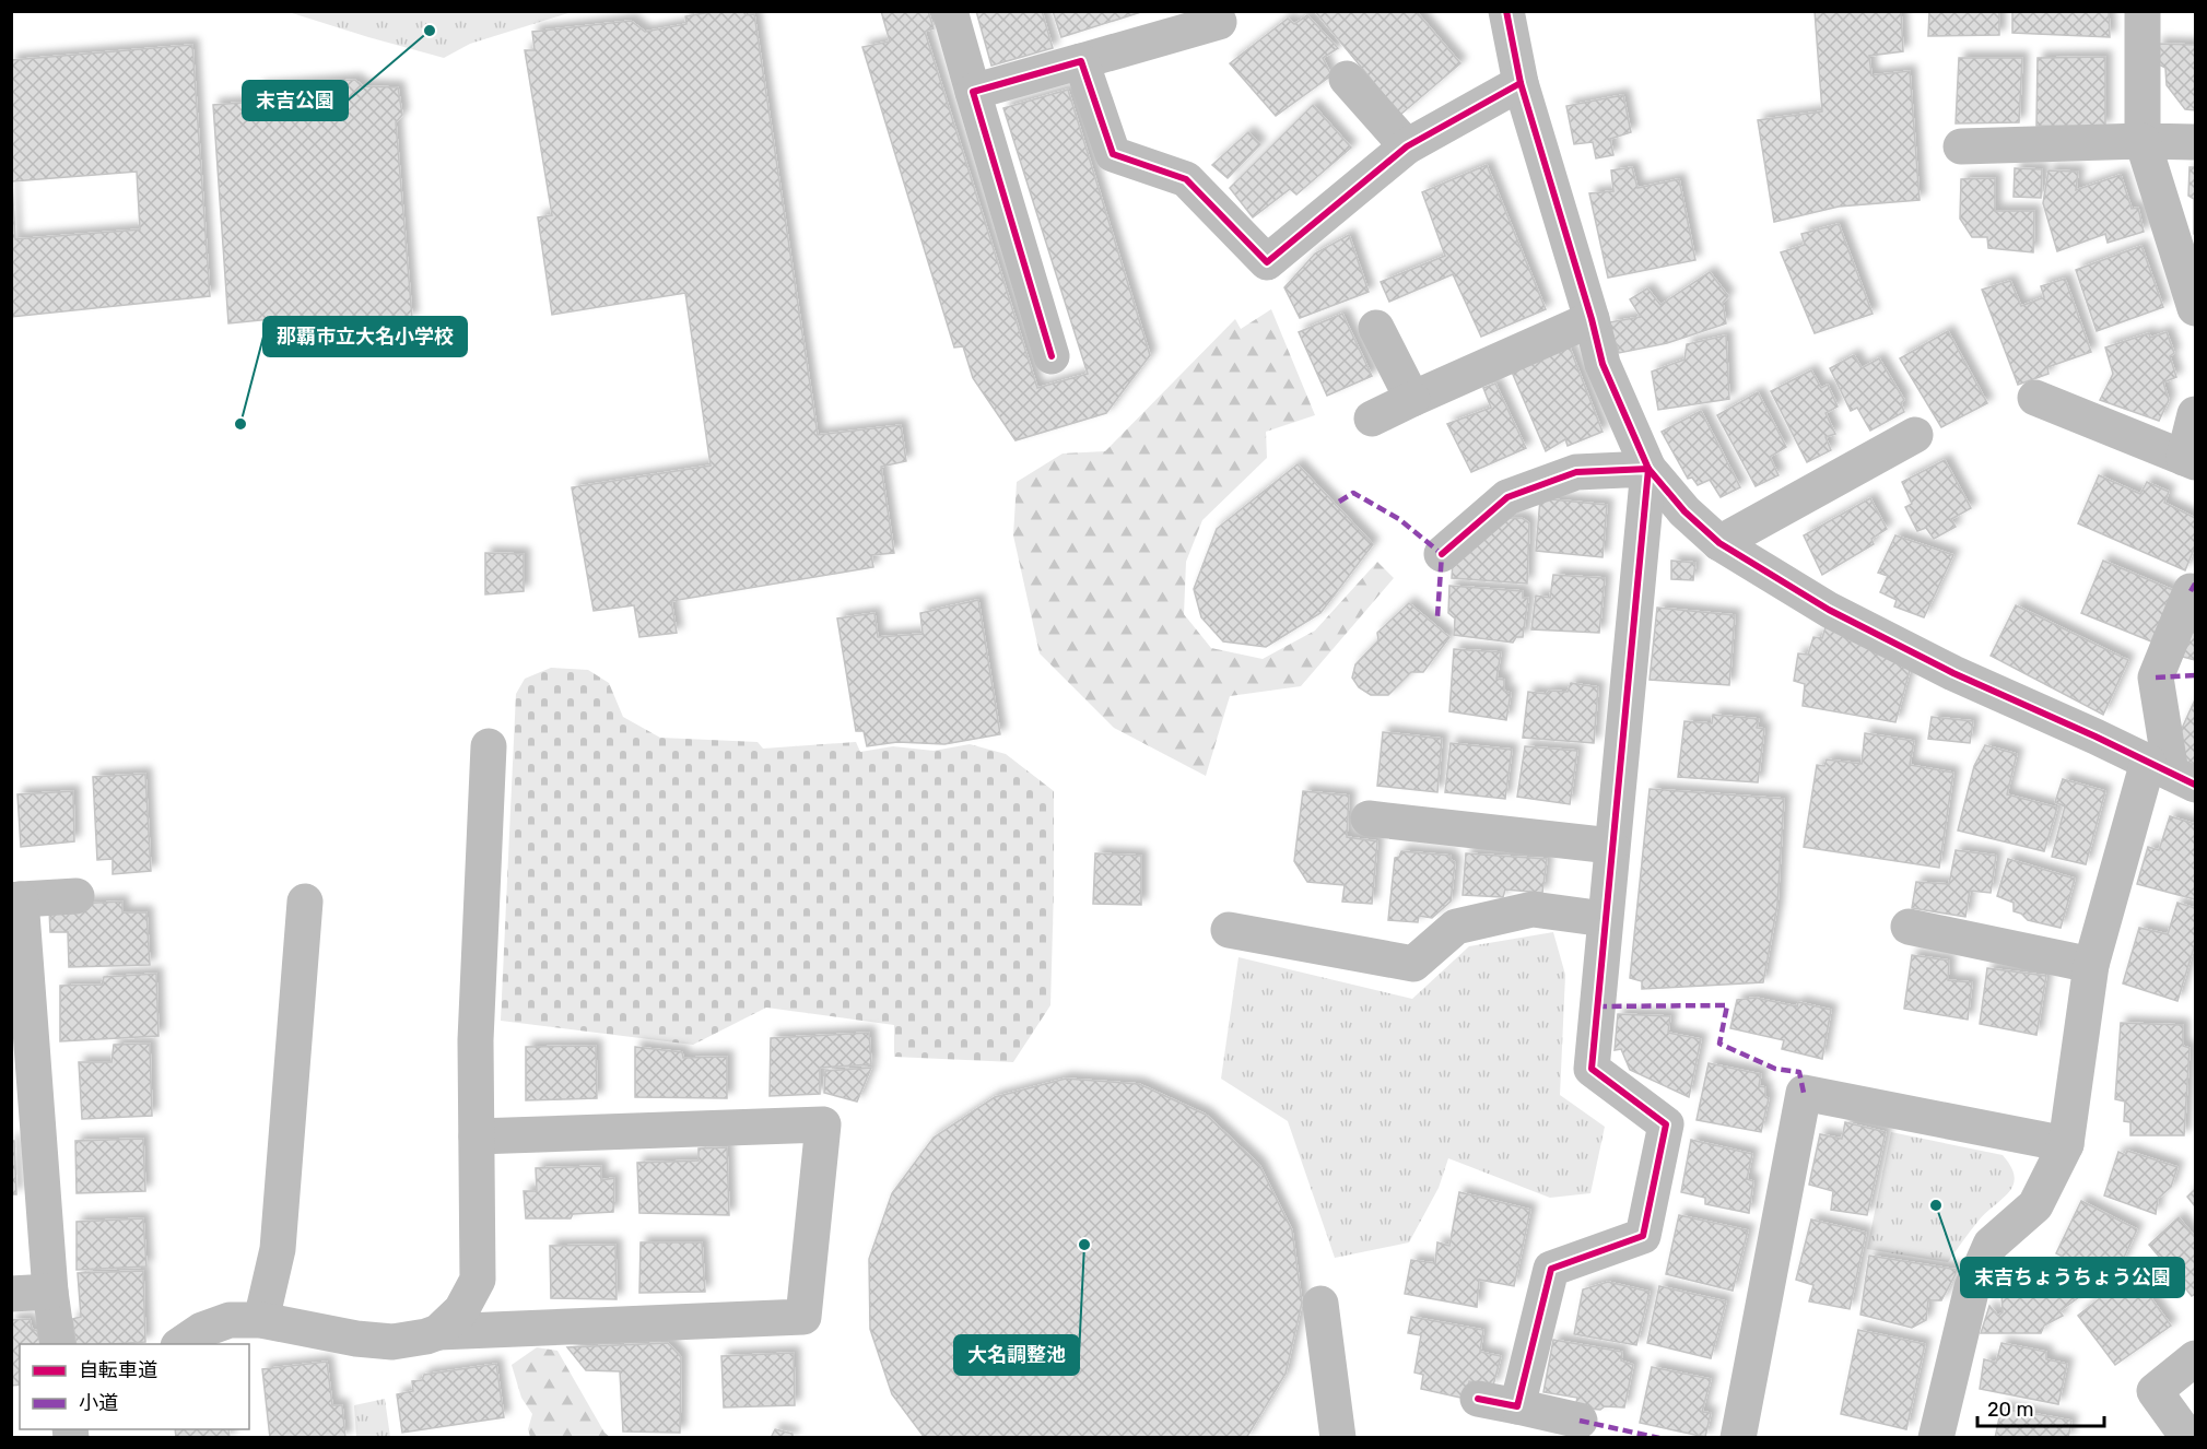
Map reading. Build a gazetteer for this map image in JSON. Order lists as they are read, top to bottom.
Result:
{
  "places": [
    "末吉公園",
    "那覇市立大名小学校",
    "末吉ちょうちょう公園",
    "大名調整池"
  ],
  "legend": ["自転車道", "小道"],
  "scale_bar": "20 m"
}
